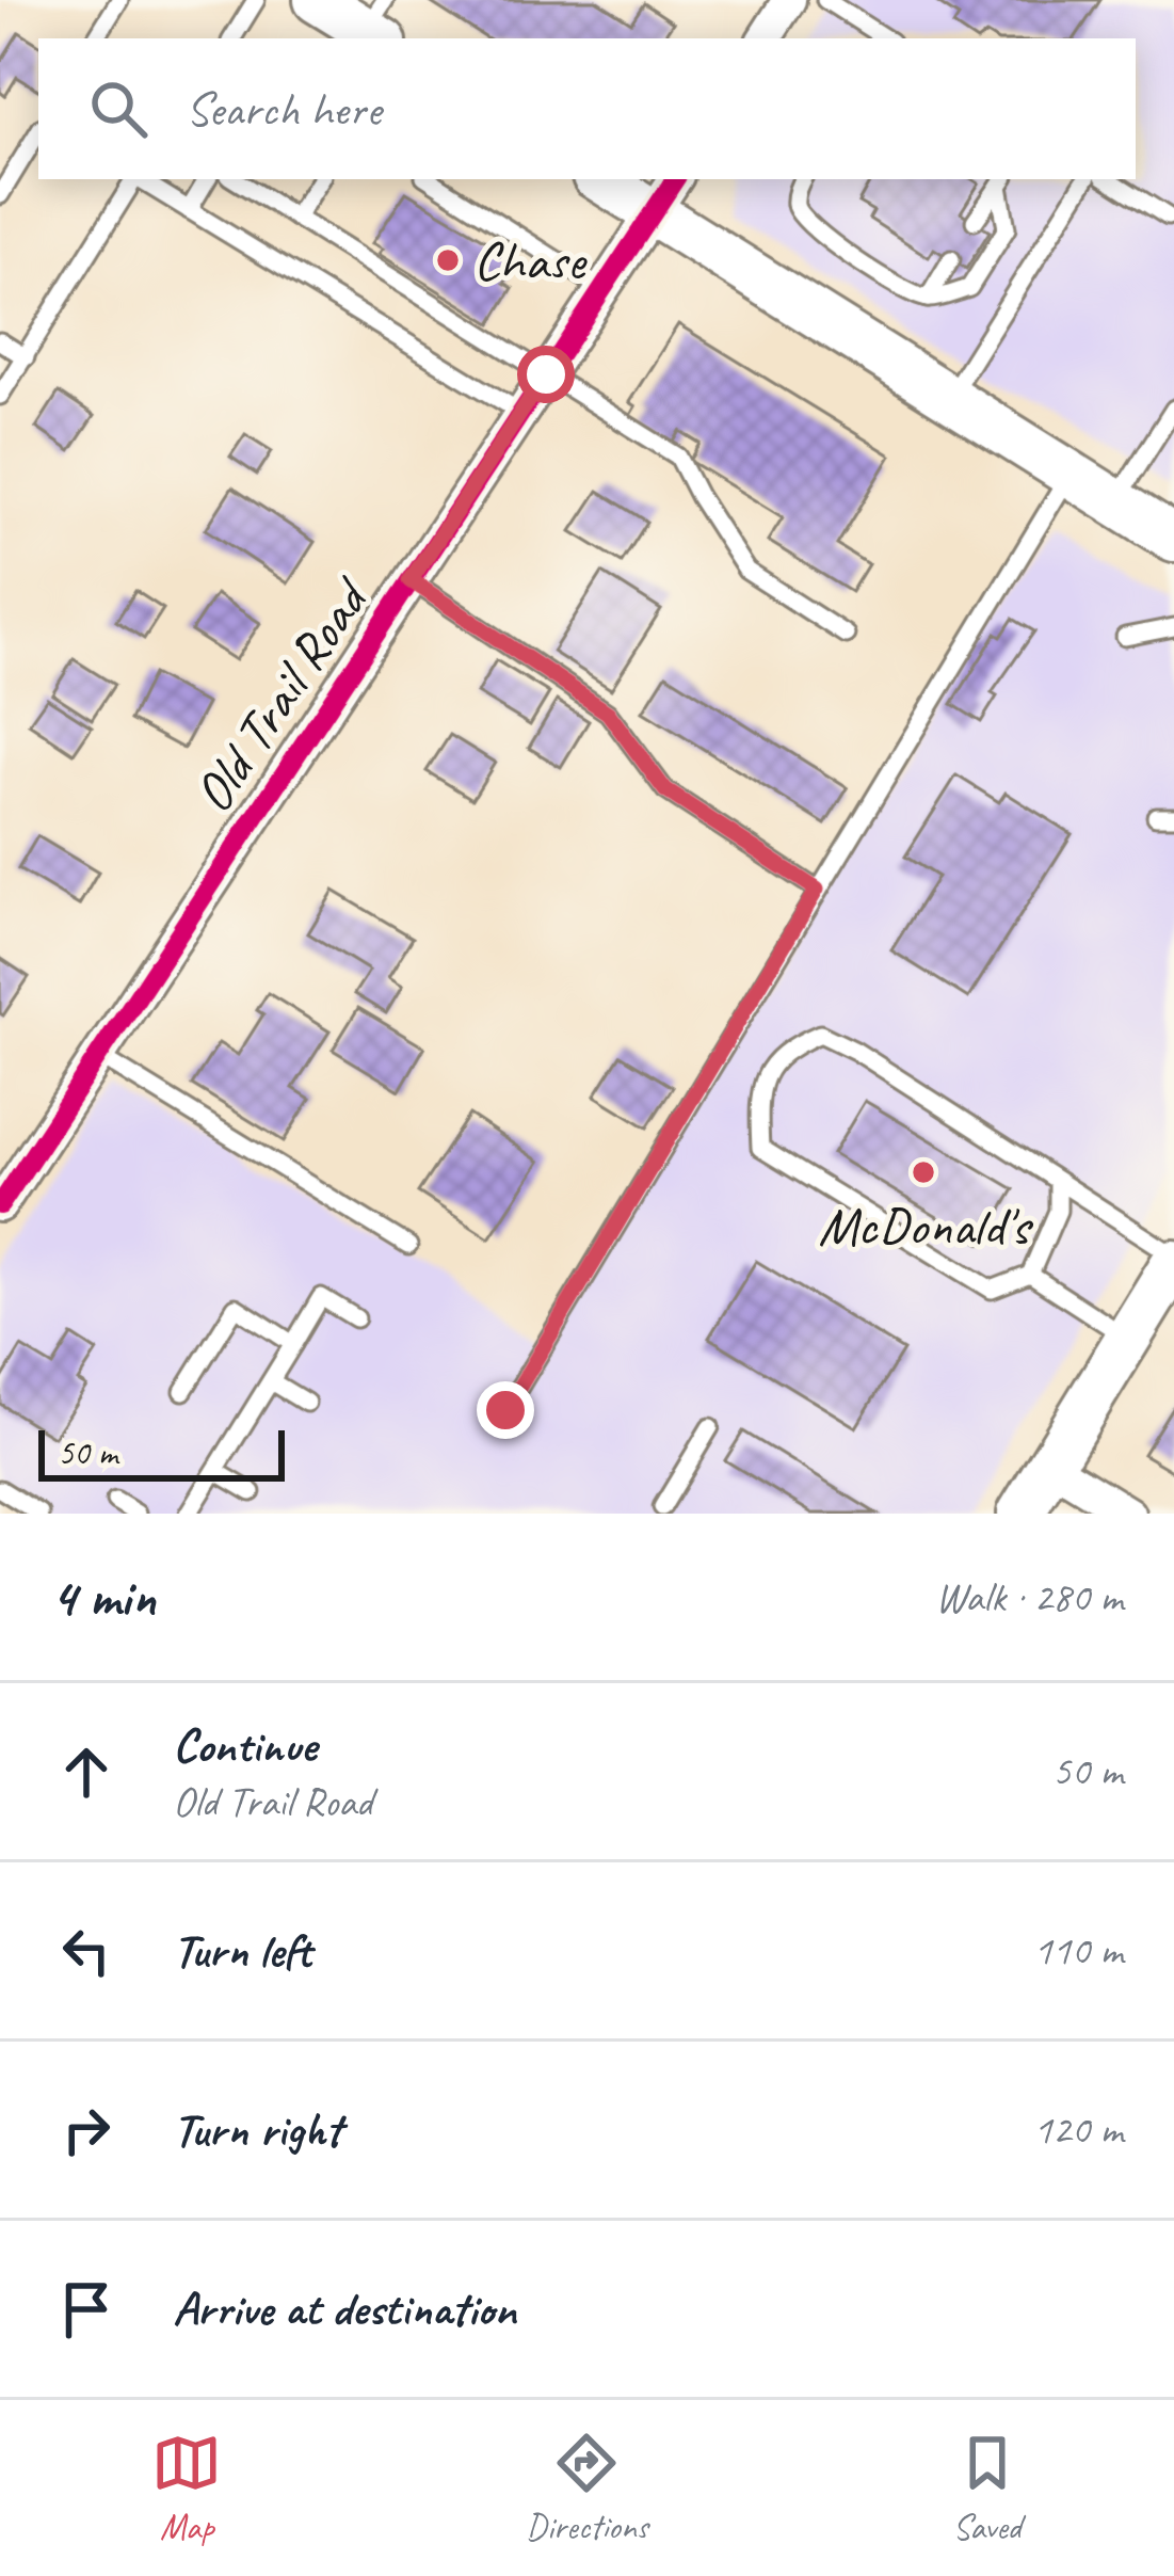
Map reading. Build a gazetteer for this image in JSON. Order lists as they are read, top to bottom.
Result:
{
  "streets": {
    "street": ["Old Trail Road"]
  },
  "places": ["Chase", "McDonald's"],
  "scale_bar": "50 m",
  "page": {
    "search": "Search here",
    "scale": "50 m",
    "heading": ["4 min", "Walk · 280 m"],
    "list": [
      ["Continue", "Old Trail Road", "50 m"],
      ["Turn left", "110 m"],
      ["Turn right", "120 m"],
      "Arrive at destination"
    ],
    "nav": ["Map", "Directions", "Saved"]
  }
}
